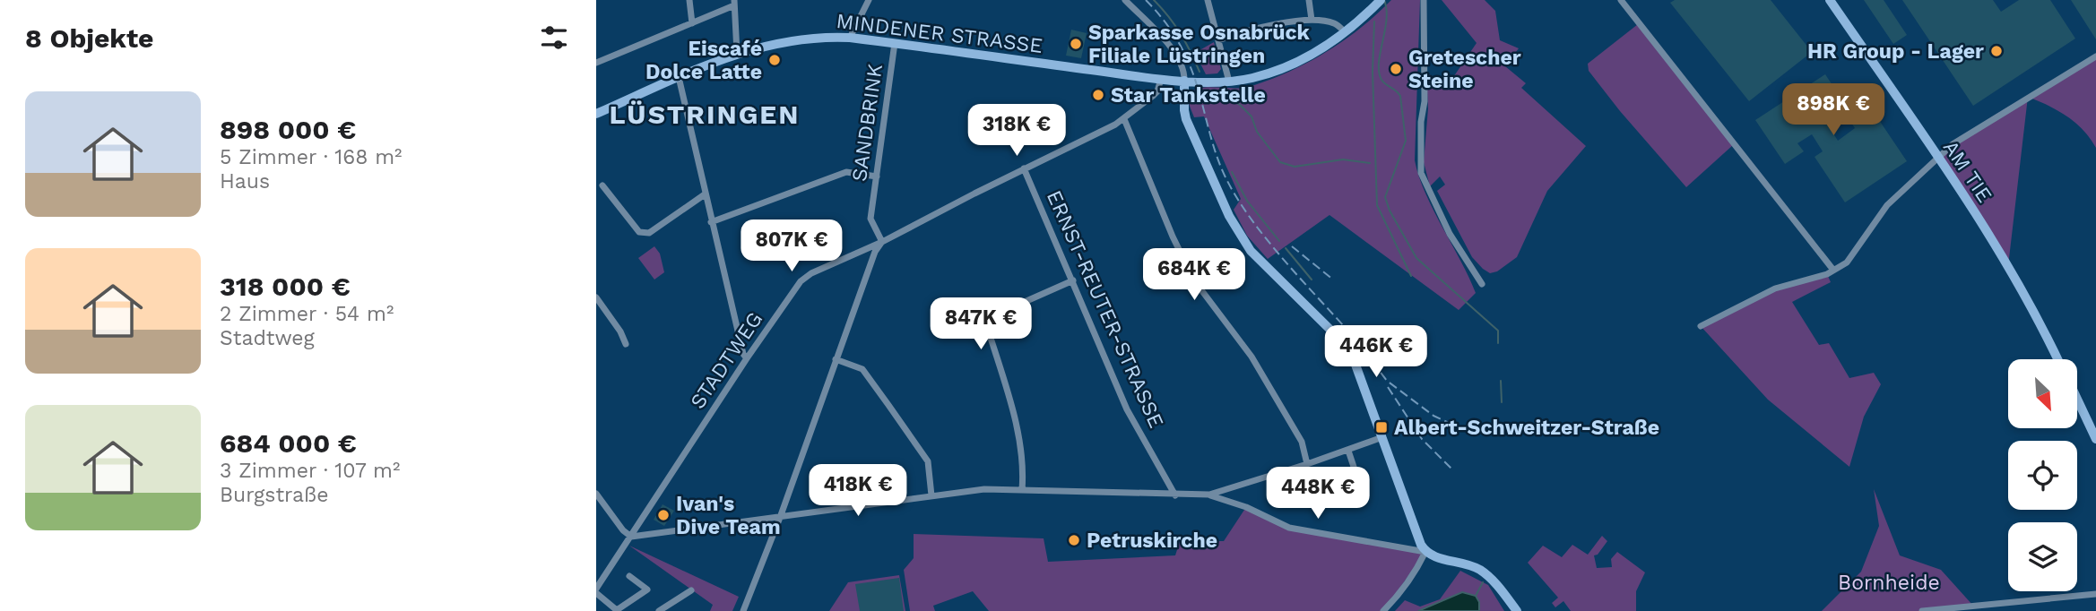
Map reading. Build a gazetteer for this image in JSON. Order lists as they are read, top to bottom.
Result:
{
  "streets": {
    "street": [
      "MINDENER STRASSE",
      "SANDBRINK",
      "AM TIE",
      "ERNST-REUTER-STRASSE",
      "STADTWEG"
    ]
  },
  "crossings": [
    ["MINDENER STRASSE", "SANDBRINK"],
    ["MINDENER STRASSE", "STADTWEG"],
    ["SANDBRINK", "STADTWEG"],
    ["ERNST-REUTER-STRASSE", "STADTWEG"]
  ],
  "districts": ["LÜSTRINGEN"],
  "parks": ["Bornheide"],
  "places": {
    "other": [
      "Sparkasse Osnabrück Filiale Lüstringen",
      "HR Group - Lager",
      "Eiscafé Dolce Latte",
      "Gretescher Steine",
      "Star Tankstelle",
      "Ivan's Dive Team",
      "Petruskirche"
    ],
    "transit": ["Albert-Schweitzer-Straße"]
  },
  "north": "bottom right",
  "page": {
    "heading": "8 Objekte",
    "list": [
      {
        "name": "898 000 €",
        "note": "5 Zimmer · 168 m² · Haus"
      },
      {
        "name": "318 000 €",
        "note": "2 Zimmer · 54 m² · Stadtweg"
      },
      {
        "name": "684 000 €",
        "note": "3 Zimmer · 107 m² · Burgstraße"
      }
    ],
    "price": [
      "898K €",
      "318K €",
      "807K €",
      "684K €",
      "847K €",
      "446K €",
      "418K €",
      "448K €"
    ]
  }
}
